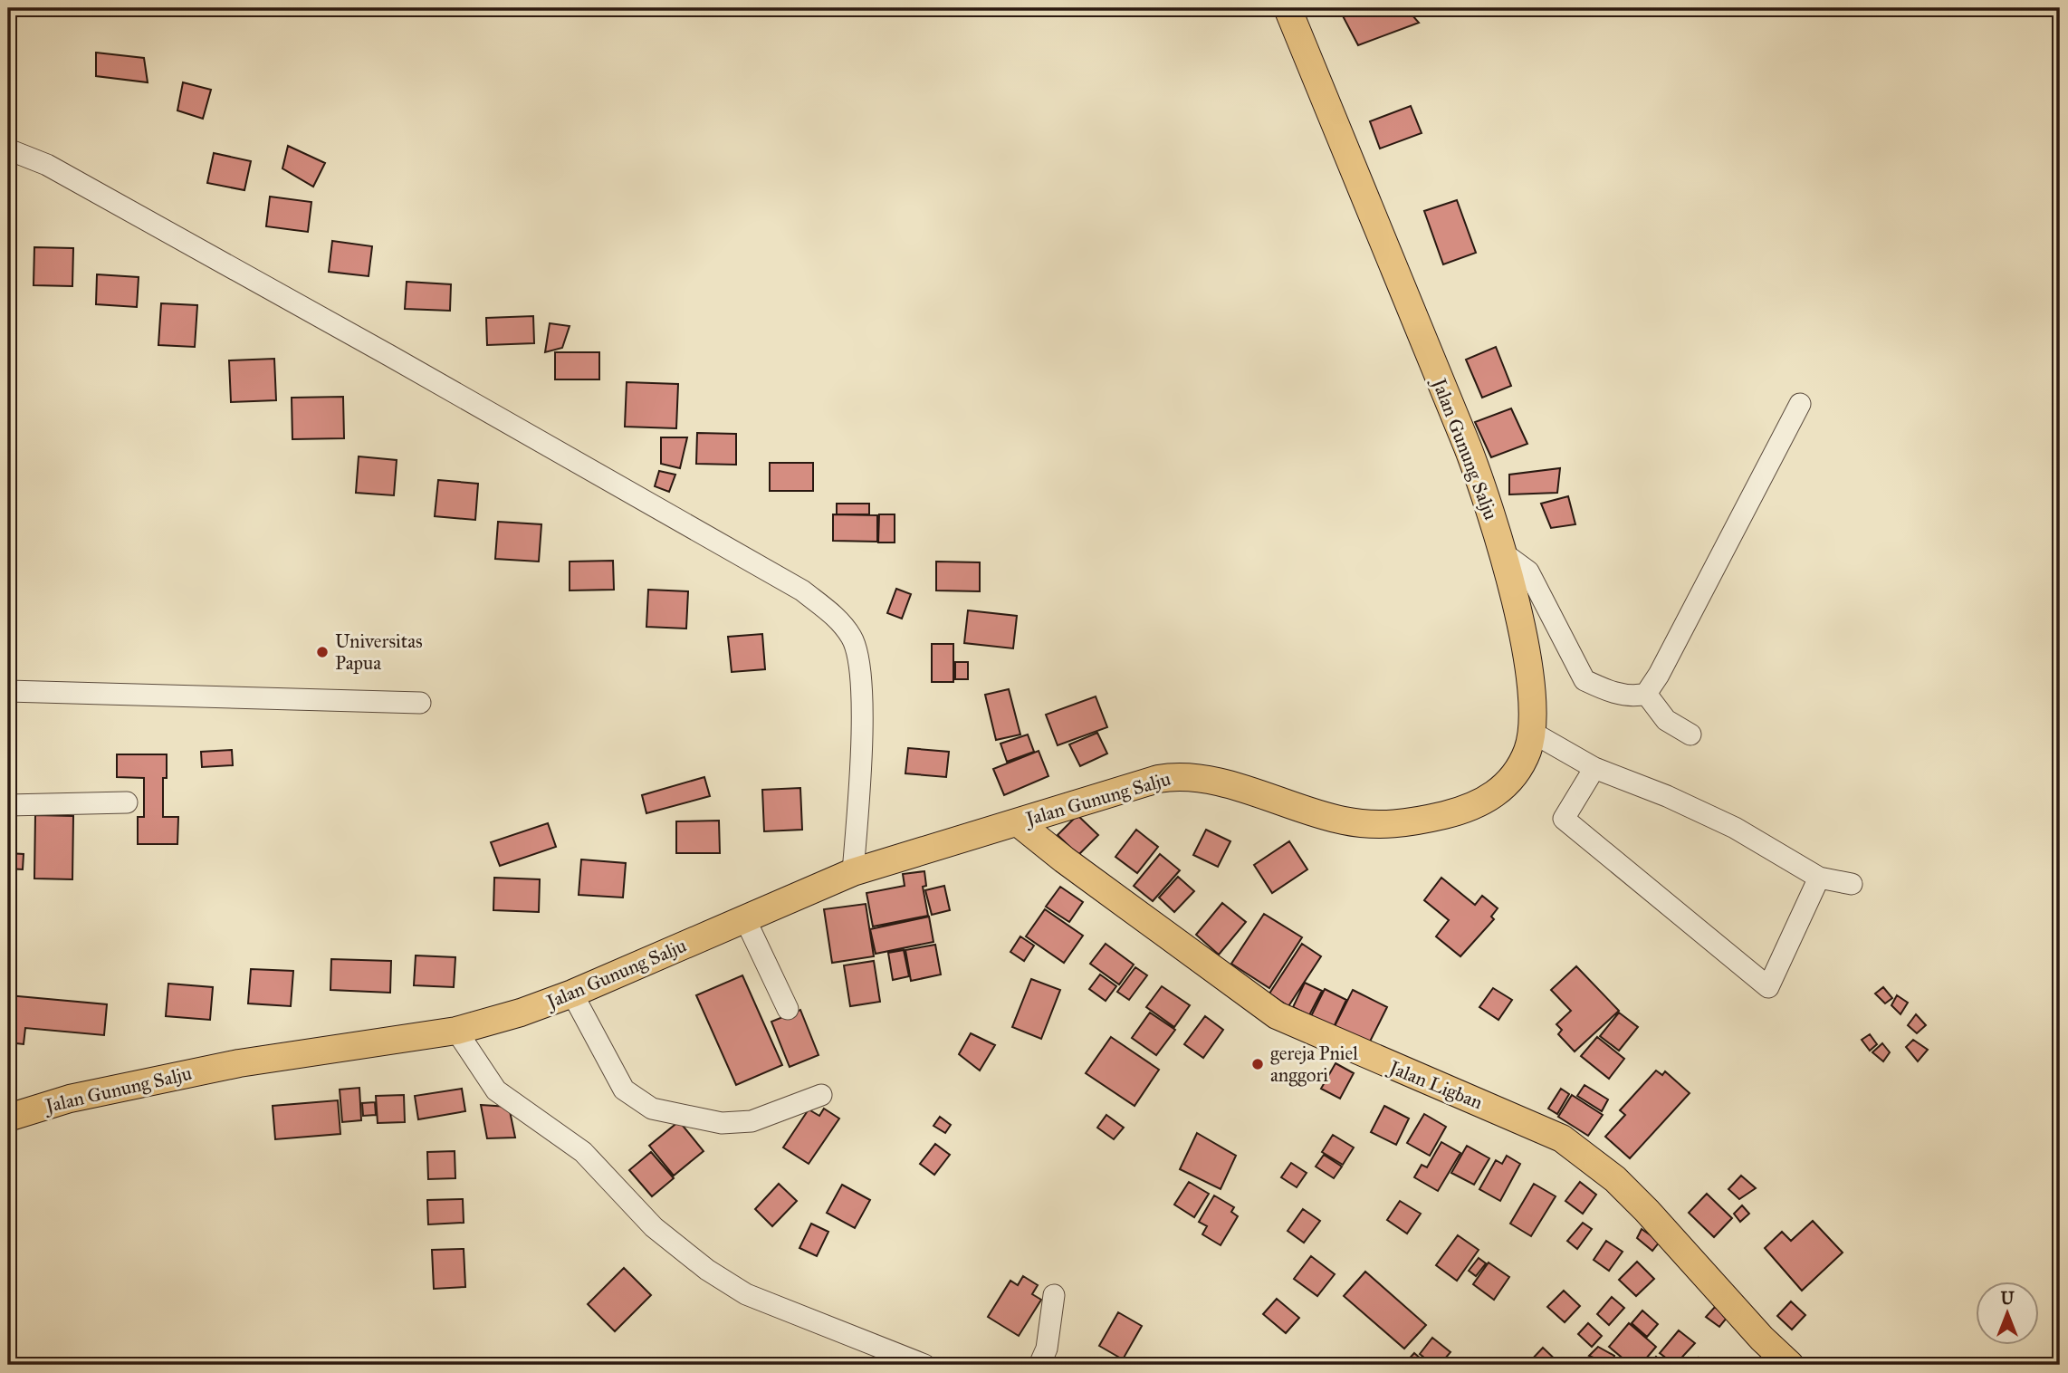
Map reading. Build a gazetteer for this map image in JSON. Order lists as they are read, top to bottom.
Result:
{
  "streets": {
    "main road": ["Jalan Gunung Salju", "Jalan Ligban"]
  },
  "crossings": [
    ["Jalan Gunung Salju", "Jalan Ligban"]
  ],
  "places": ["Universitas Papua", "gereja Pniel anggori"],
  "north": "top"
}
